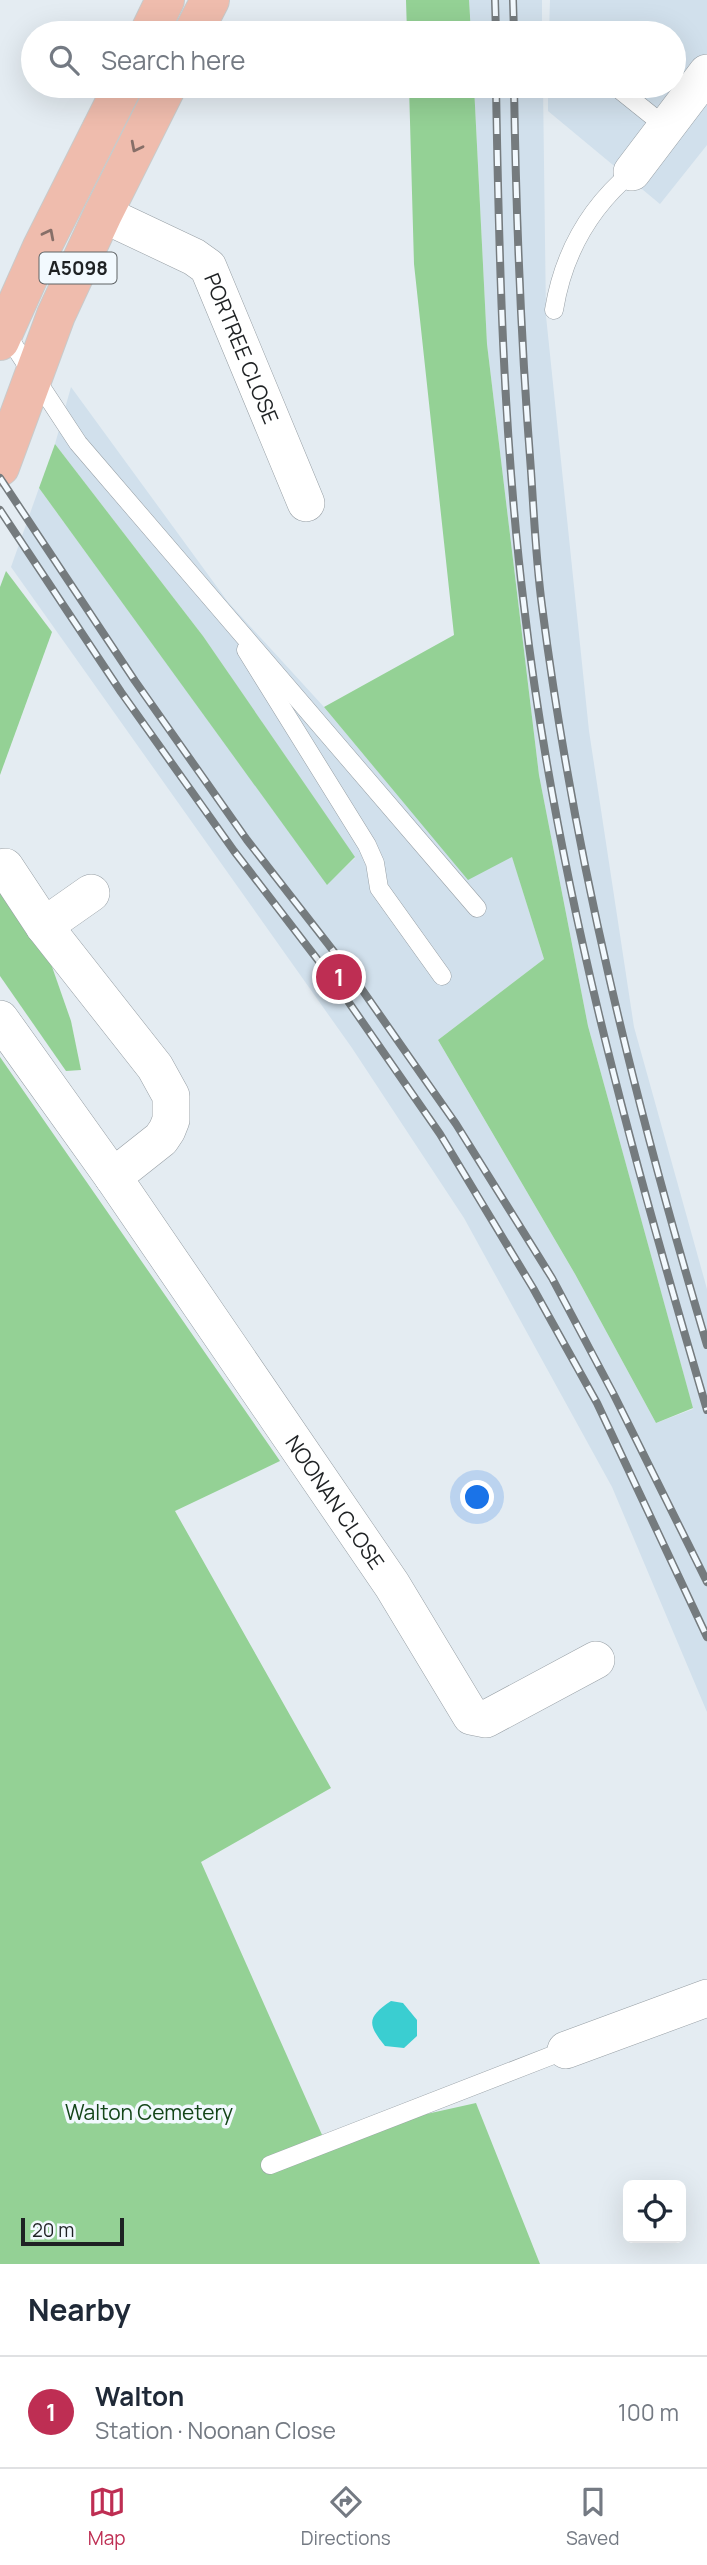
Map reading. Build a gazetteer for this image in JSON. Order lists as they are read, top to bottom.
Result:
{
  "streets": {
    "main road": ["A5098"],
    "street": ["PORTREE CLOSE", "NOONAN CLOSE"]
  },
  "crossings": [
    ["A5098", "PORTREE CLOSE"]
  ],
  "parks": ["Walton Cemetery"],
  "scale_bar": "20 m",
  "page": {
    "search": "Search here",
    "pins": "1",
    "scale": "20 m",
    "heading": "Nearby",
    "list": [
      {
        "mark": "1",
        "name": "Walton",
        "note": "Station · Noonan Close",
        "value": "100 m"
      }
    ],
    "nav": ["Map", "Directions", "Saved"]
  }
}
